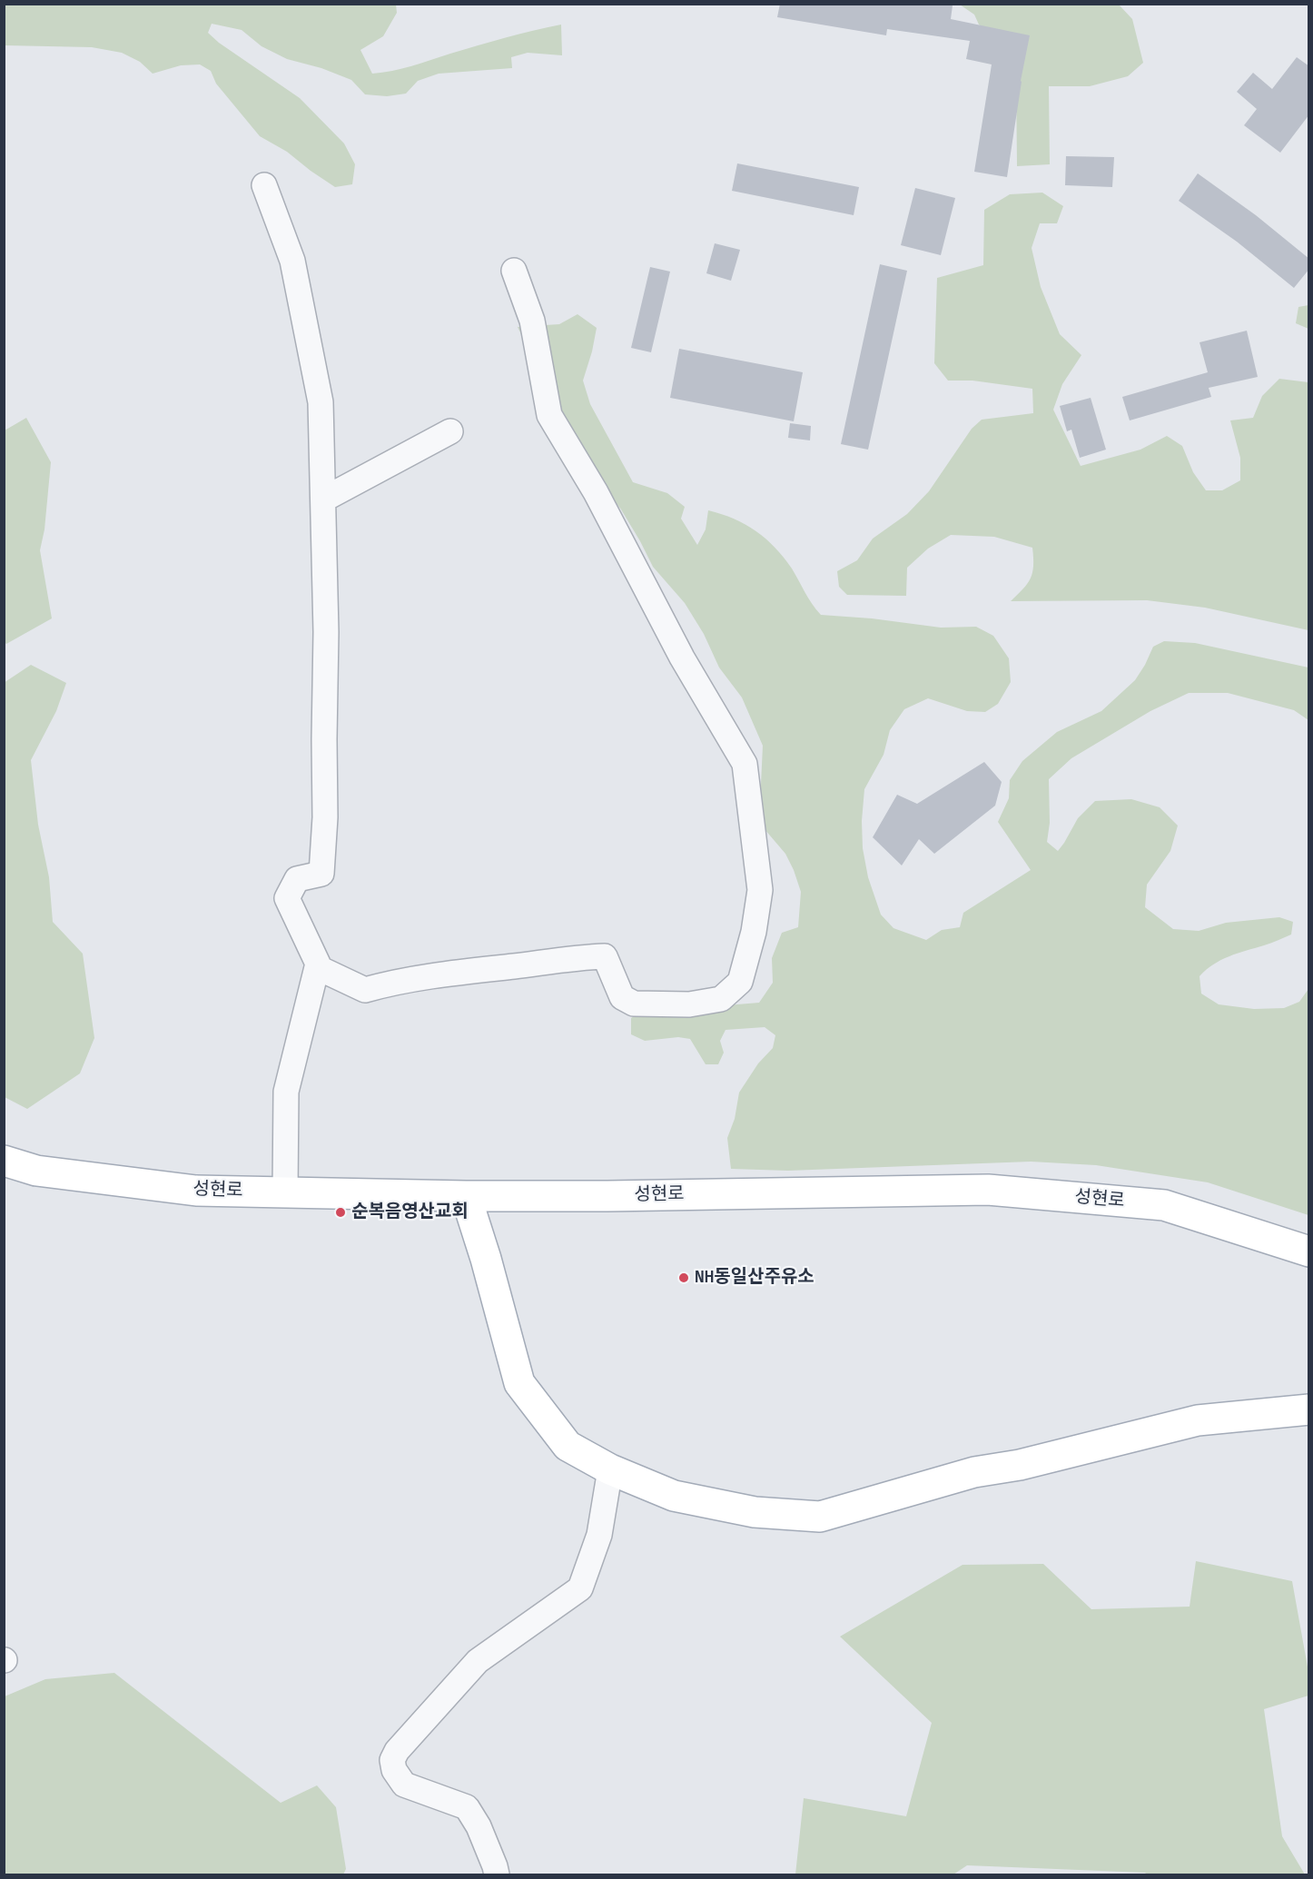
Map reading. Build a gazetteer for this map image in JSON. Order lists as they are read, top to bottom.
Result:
{
  "streets": {
    "main road": ["성현로"]
  },
  "places": ["순복음영산교회", "NH동일산주유소"]
}
